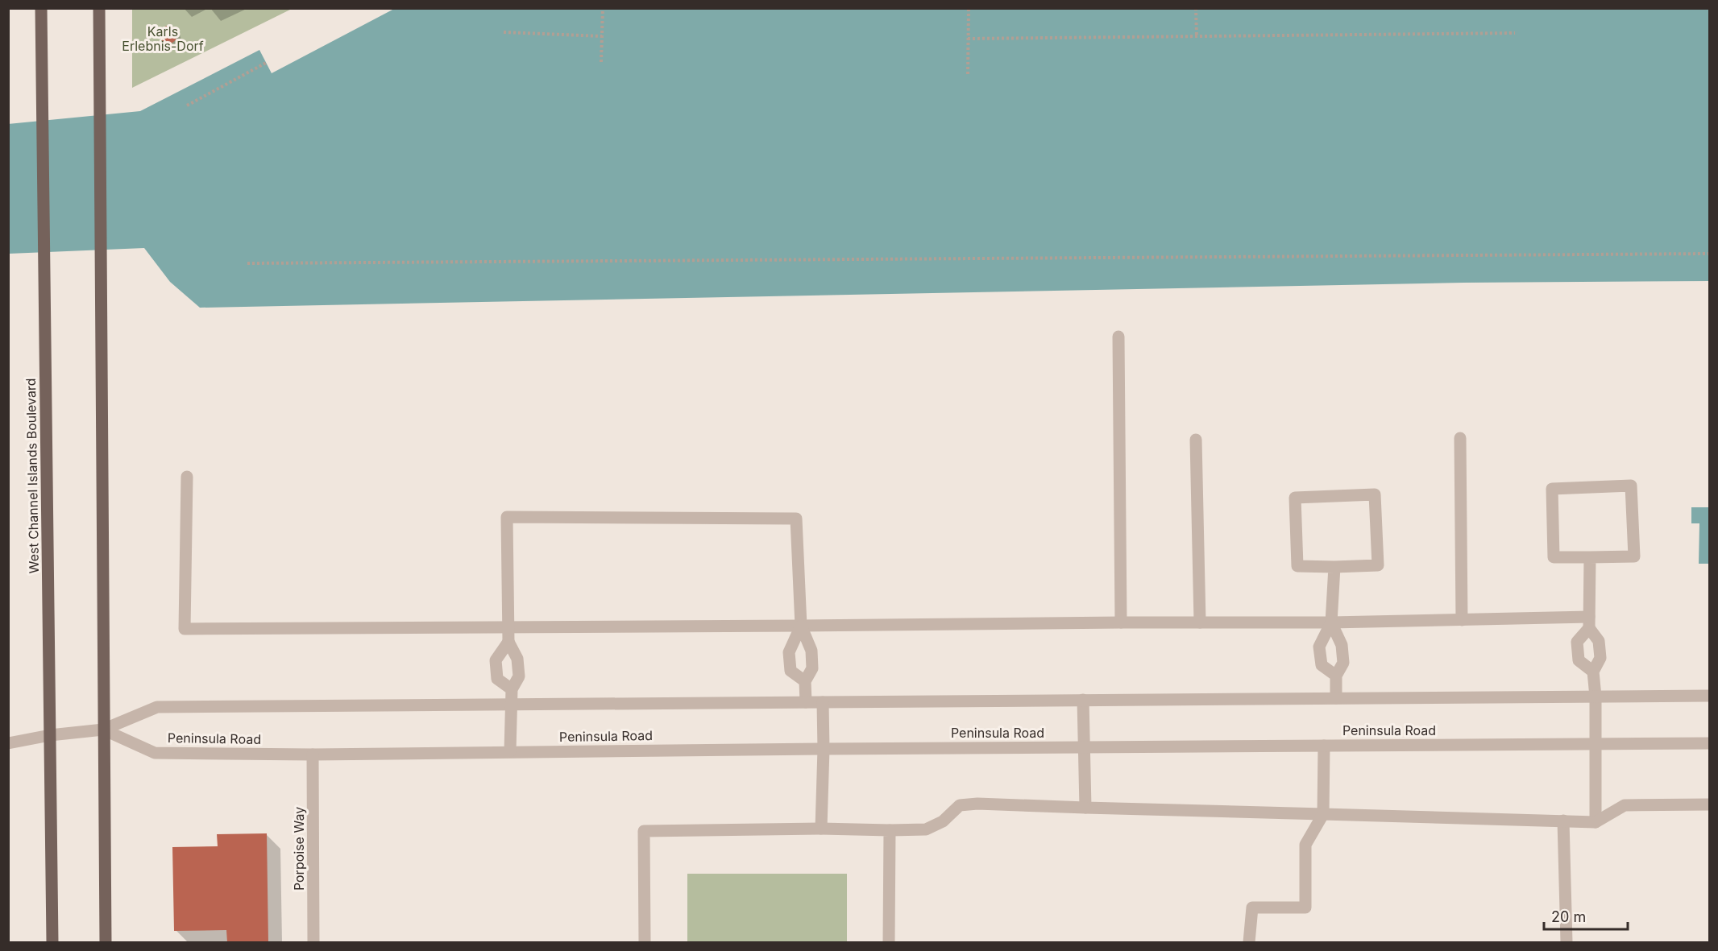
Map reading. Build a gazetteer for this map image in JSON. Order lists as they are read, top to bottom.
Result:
{
  "streets": {
    "main road": ["West Channel Islands Boulevard"],
    "street": ["Peninsula Road", "Porpoise Way"]
  },
  "crossings": [
    ["Peninsula Road", "Porpoise Way"]
  ],
  "parks": ["Karls Erlebnis-Dorf"],
  "scale_bar": "20 m"
}
